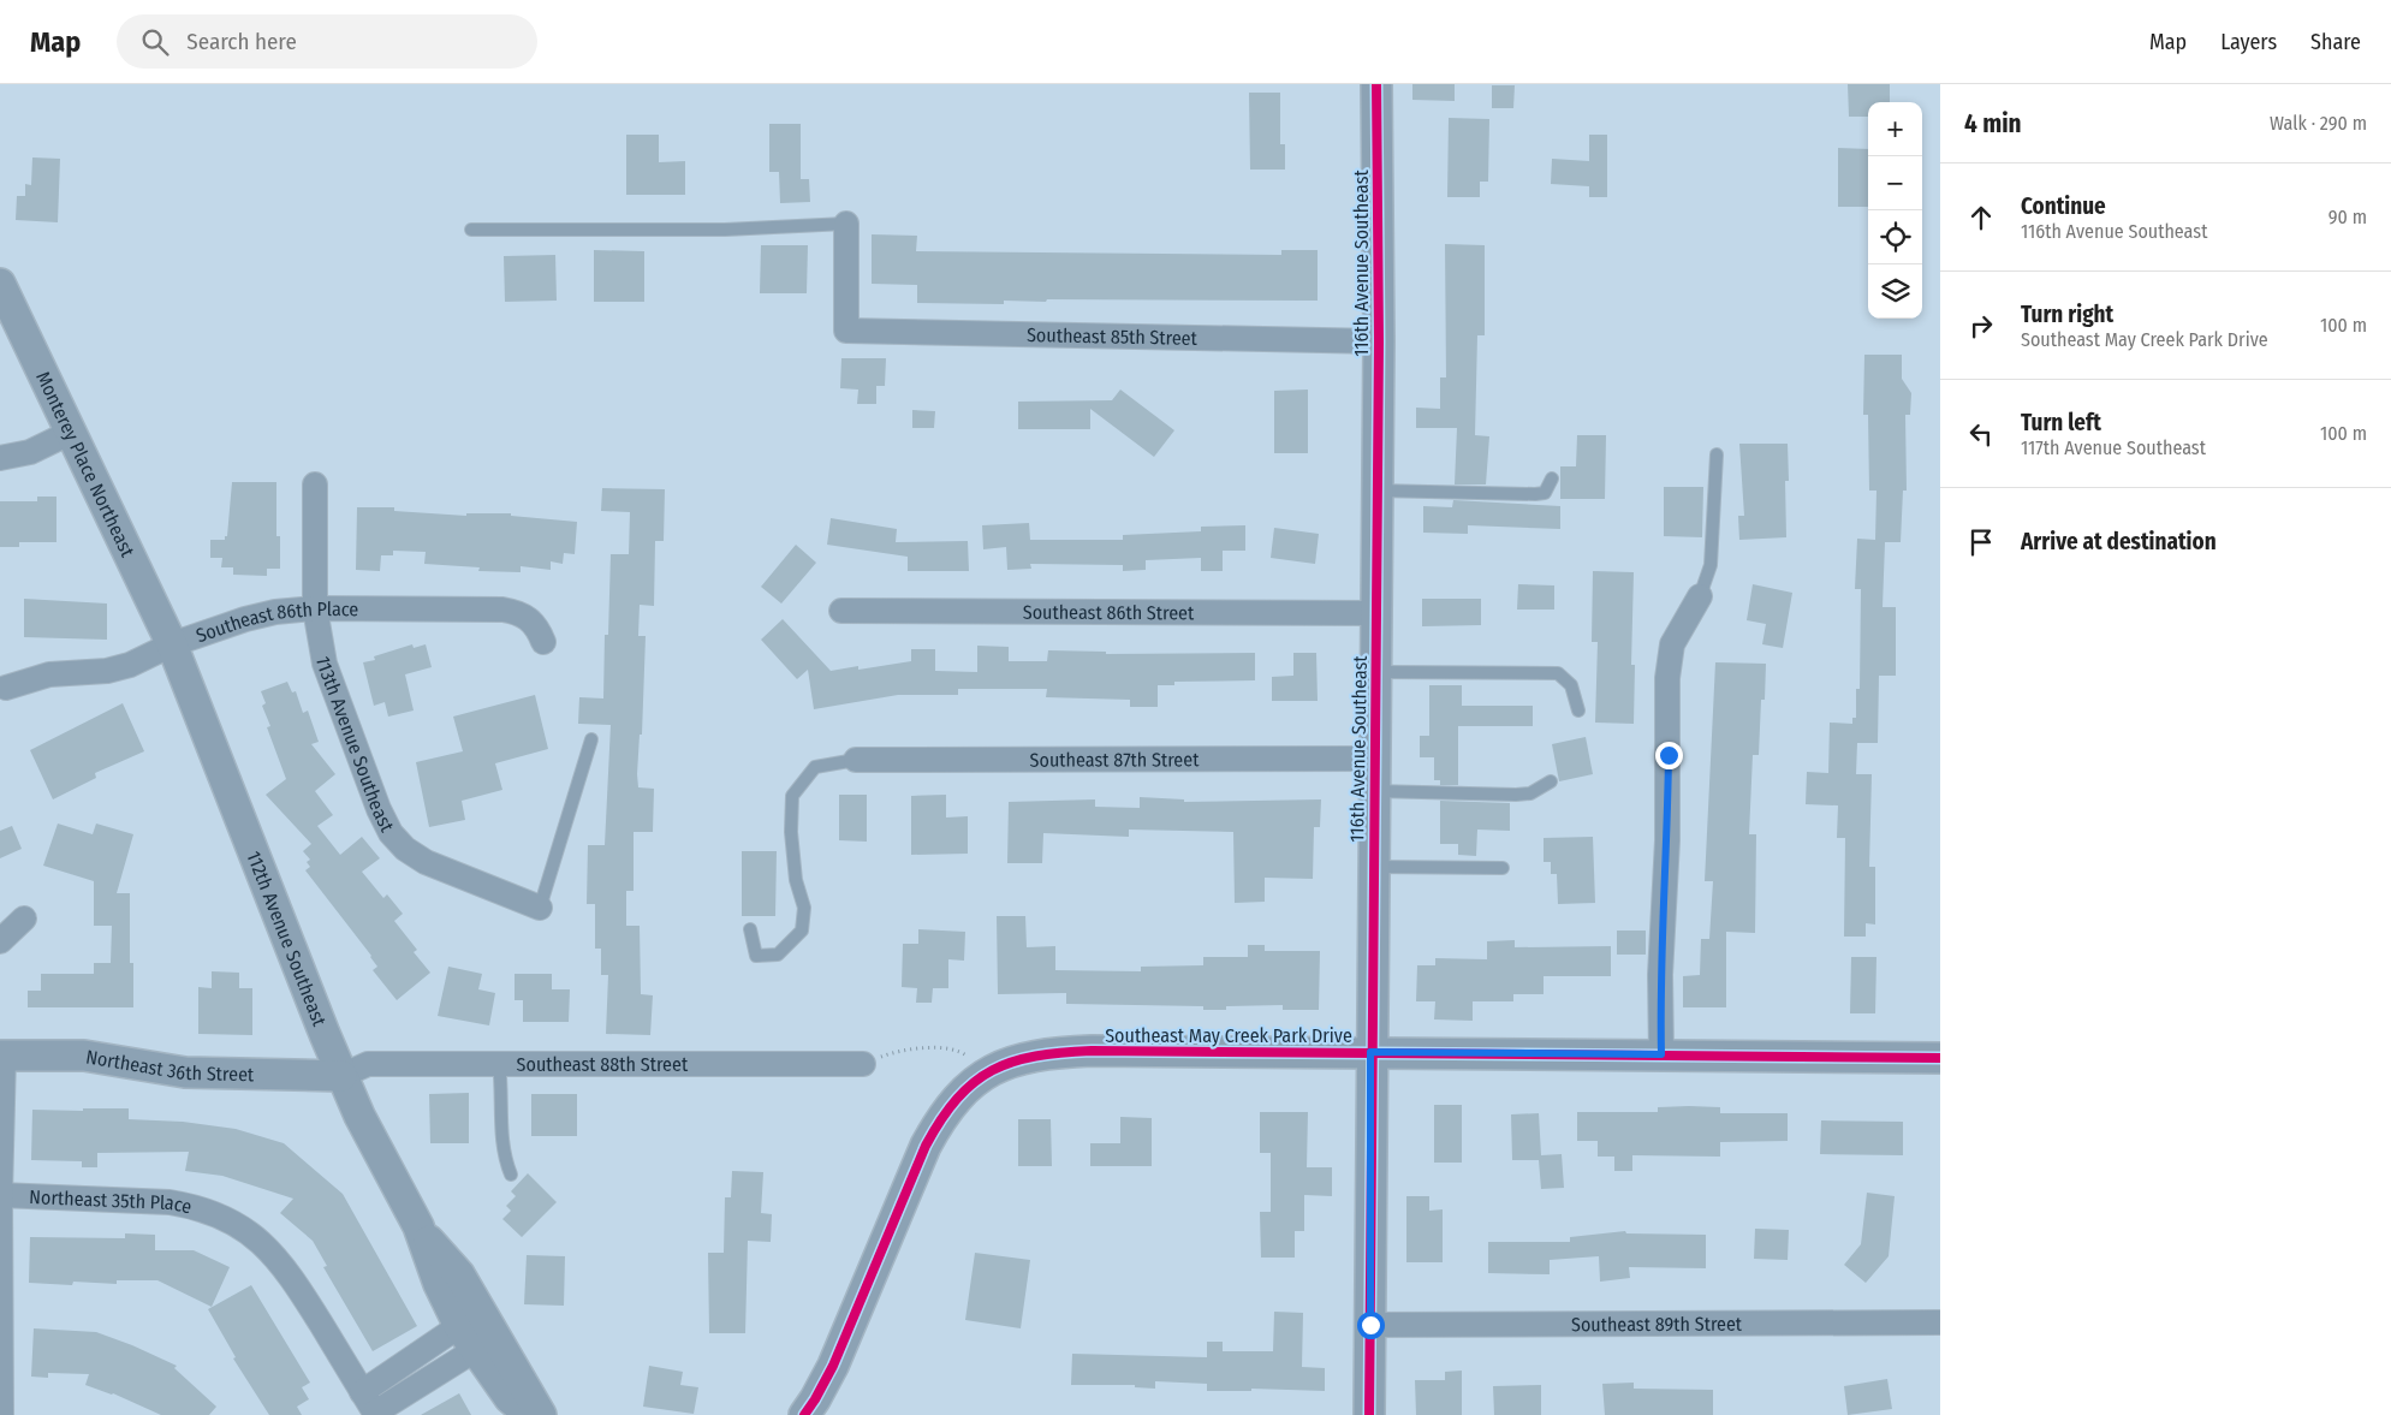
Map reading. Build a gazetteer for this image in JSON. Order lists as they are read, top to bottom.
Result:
{
  "streets": {
    "street": [
      "116th Avenue Southeast",
      "Southeast 85th Street",
      "Monterey Place Northeast",
      "Southeast 86th Street",
      "Southeast 86th Place",
      "113th Avenue Southeast",
      "Southeast 87th Street",
      "112th Avenue Southeast",
      "Southeast May Creek Park Drive",
      "Southeast 88th Street",
      "Northeast 36th Street",
      "Northeast 35th Place",
      "Southeast 89th Street"
    ]
  },
  "crossings": [
    ["116th Avenue Southeast", "Southeast 85th Street"],
    ["116th Avenue Southeast", "Southeast 86th Street"],
    ["116th Avenue Southeast", "Southeast 87th Street"],
    ["116th Avenue Southeast", "Southeast May Creek Park Drive"],
    ["116th Avenue Southeast", "Southeast 89th Street"],
    ["Monterey Place Northeast", "Southeast 86th Place"],
    ["Monterey Place Northeast", "112th Avenue Southeast"],
    ["Southeast 86th Place", "113th Avenue Southeast"],
    ["Southeast 86th Place", "112th Avenue Southeast"],
    ["112th Avenue Southeast", "Southeast 88th Street"],
    ["112th Avenue Southeast", "Northeast 36th Street"],
    ["Southeast 88th Street", "Northeast 36th Street"]
  ],
  "page": {
    "header": "Map",
    "search": "Search here",
    "nav": ["Map", "Layers", "Share"],
    "heading": ["4 min", "Walk · 290 m"],
    "map_buttons": ["+", "−"],
    "list": [
      ["Continue", "116th Avenue Southeast", "90 m"],
      ["Turn right", "Southeast May Creek Park Drive", "100 m"],
      ["Turn left", "117th Avenue Southeast", "100 m"],
      "Arrive at destination"
    ]
  }
}
